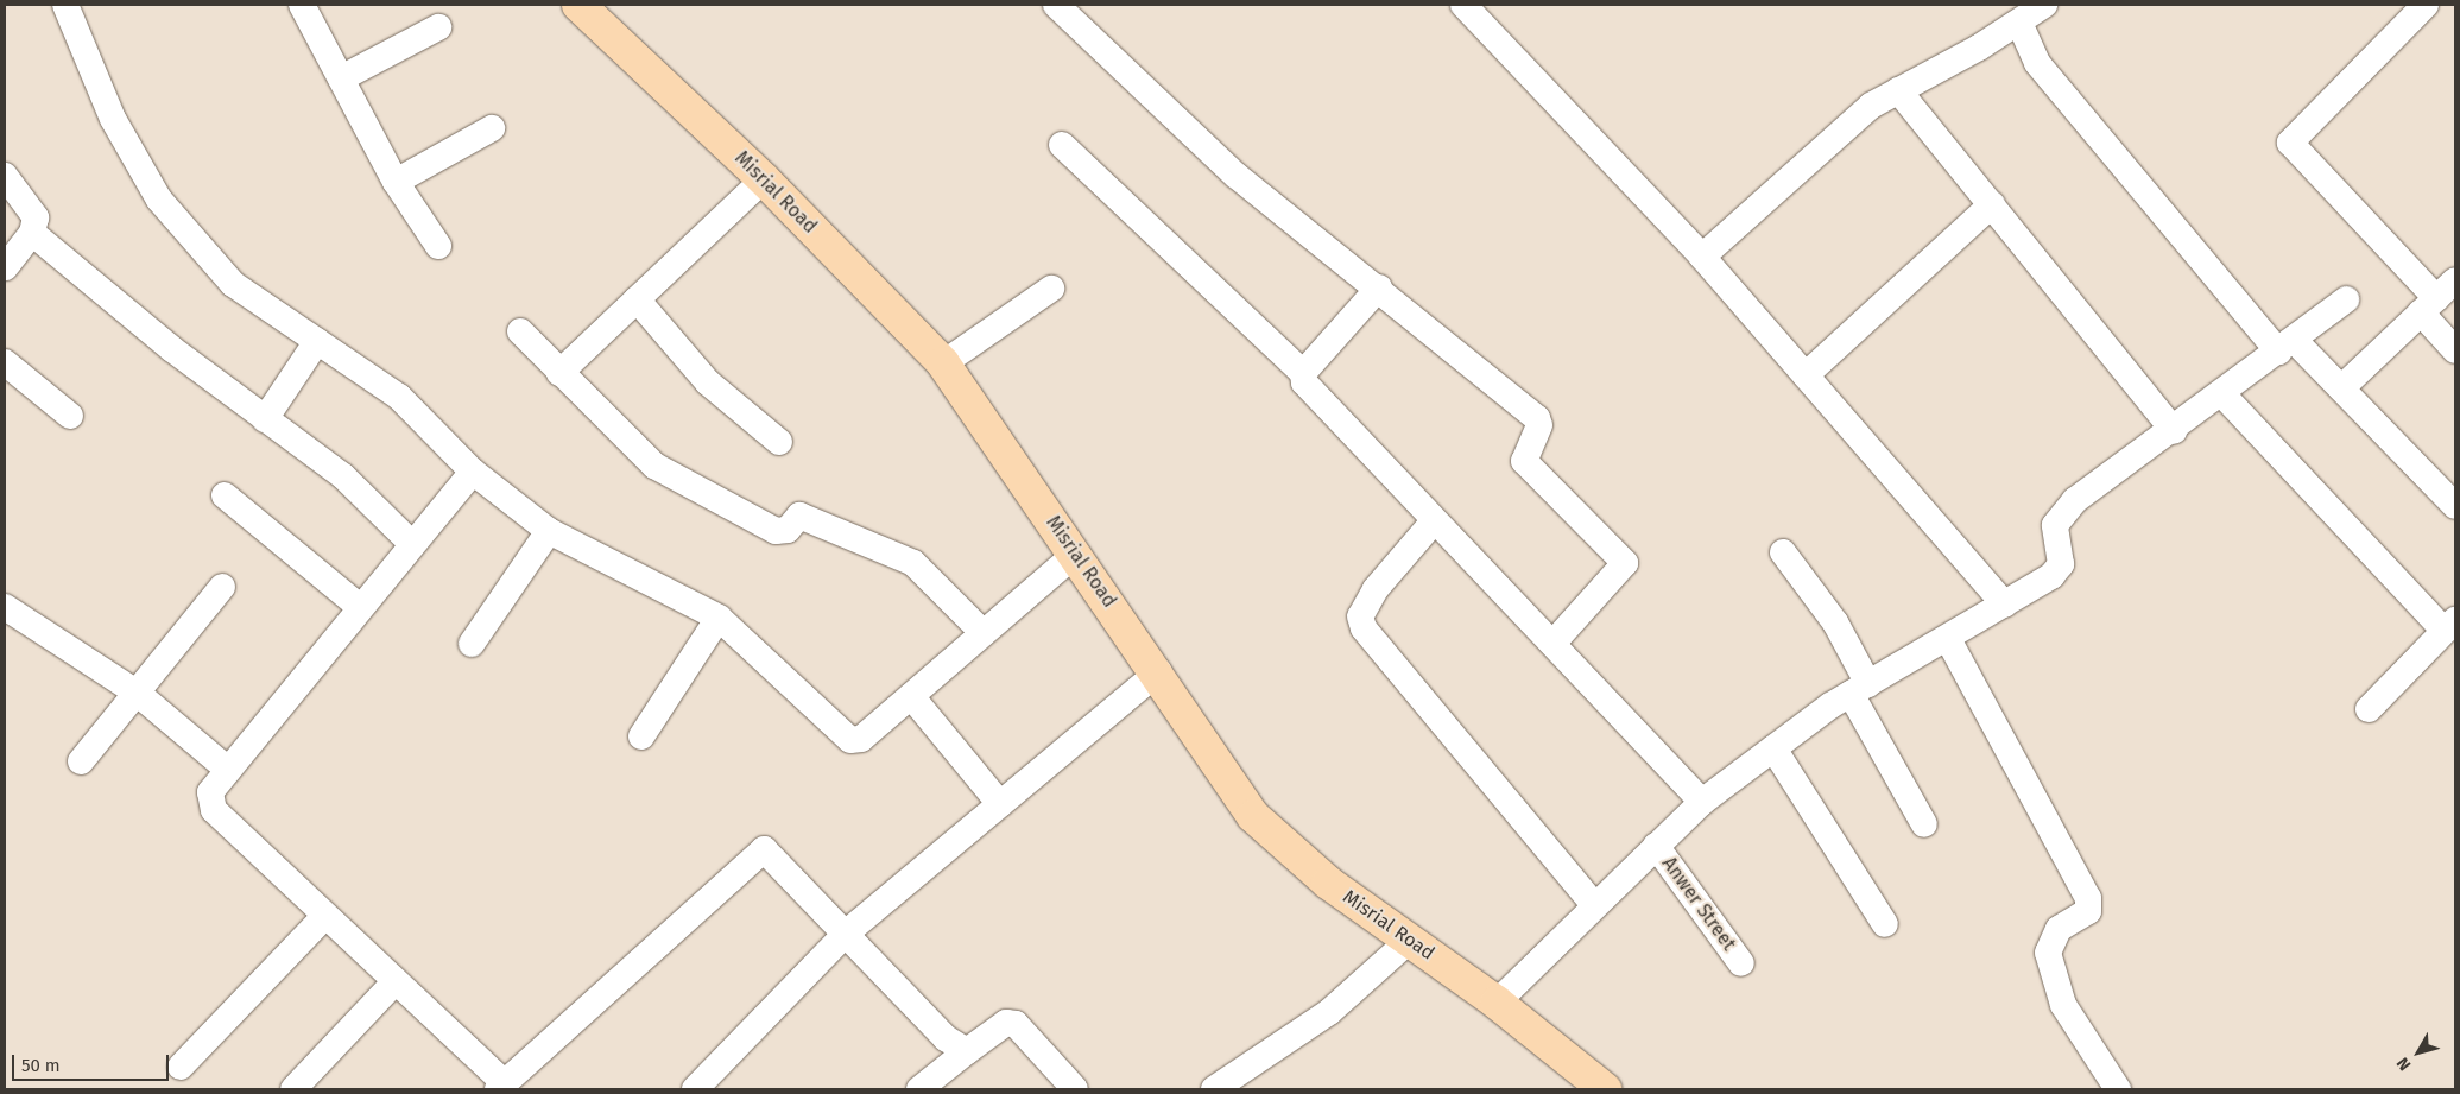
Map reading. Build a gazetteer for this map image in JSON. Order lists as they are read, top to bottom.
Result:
{
  "streets": {
    "main road": ["Misrial Road"],
    "street": ["Anwer Street"]
  },
  "scale_bar": "50 m",
  "north": "bottom left"
}
